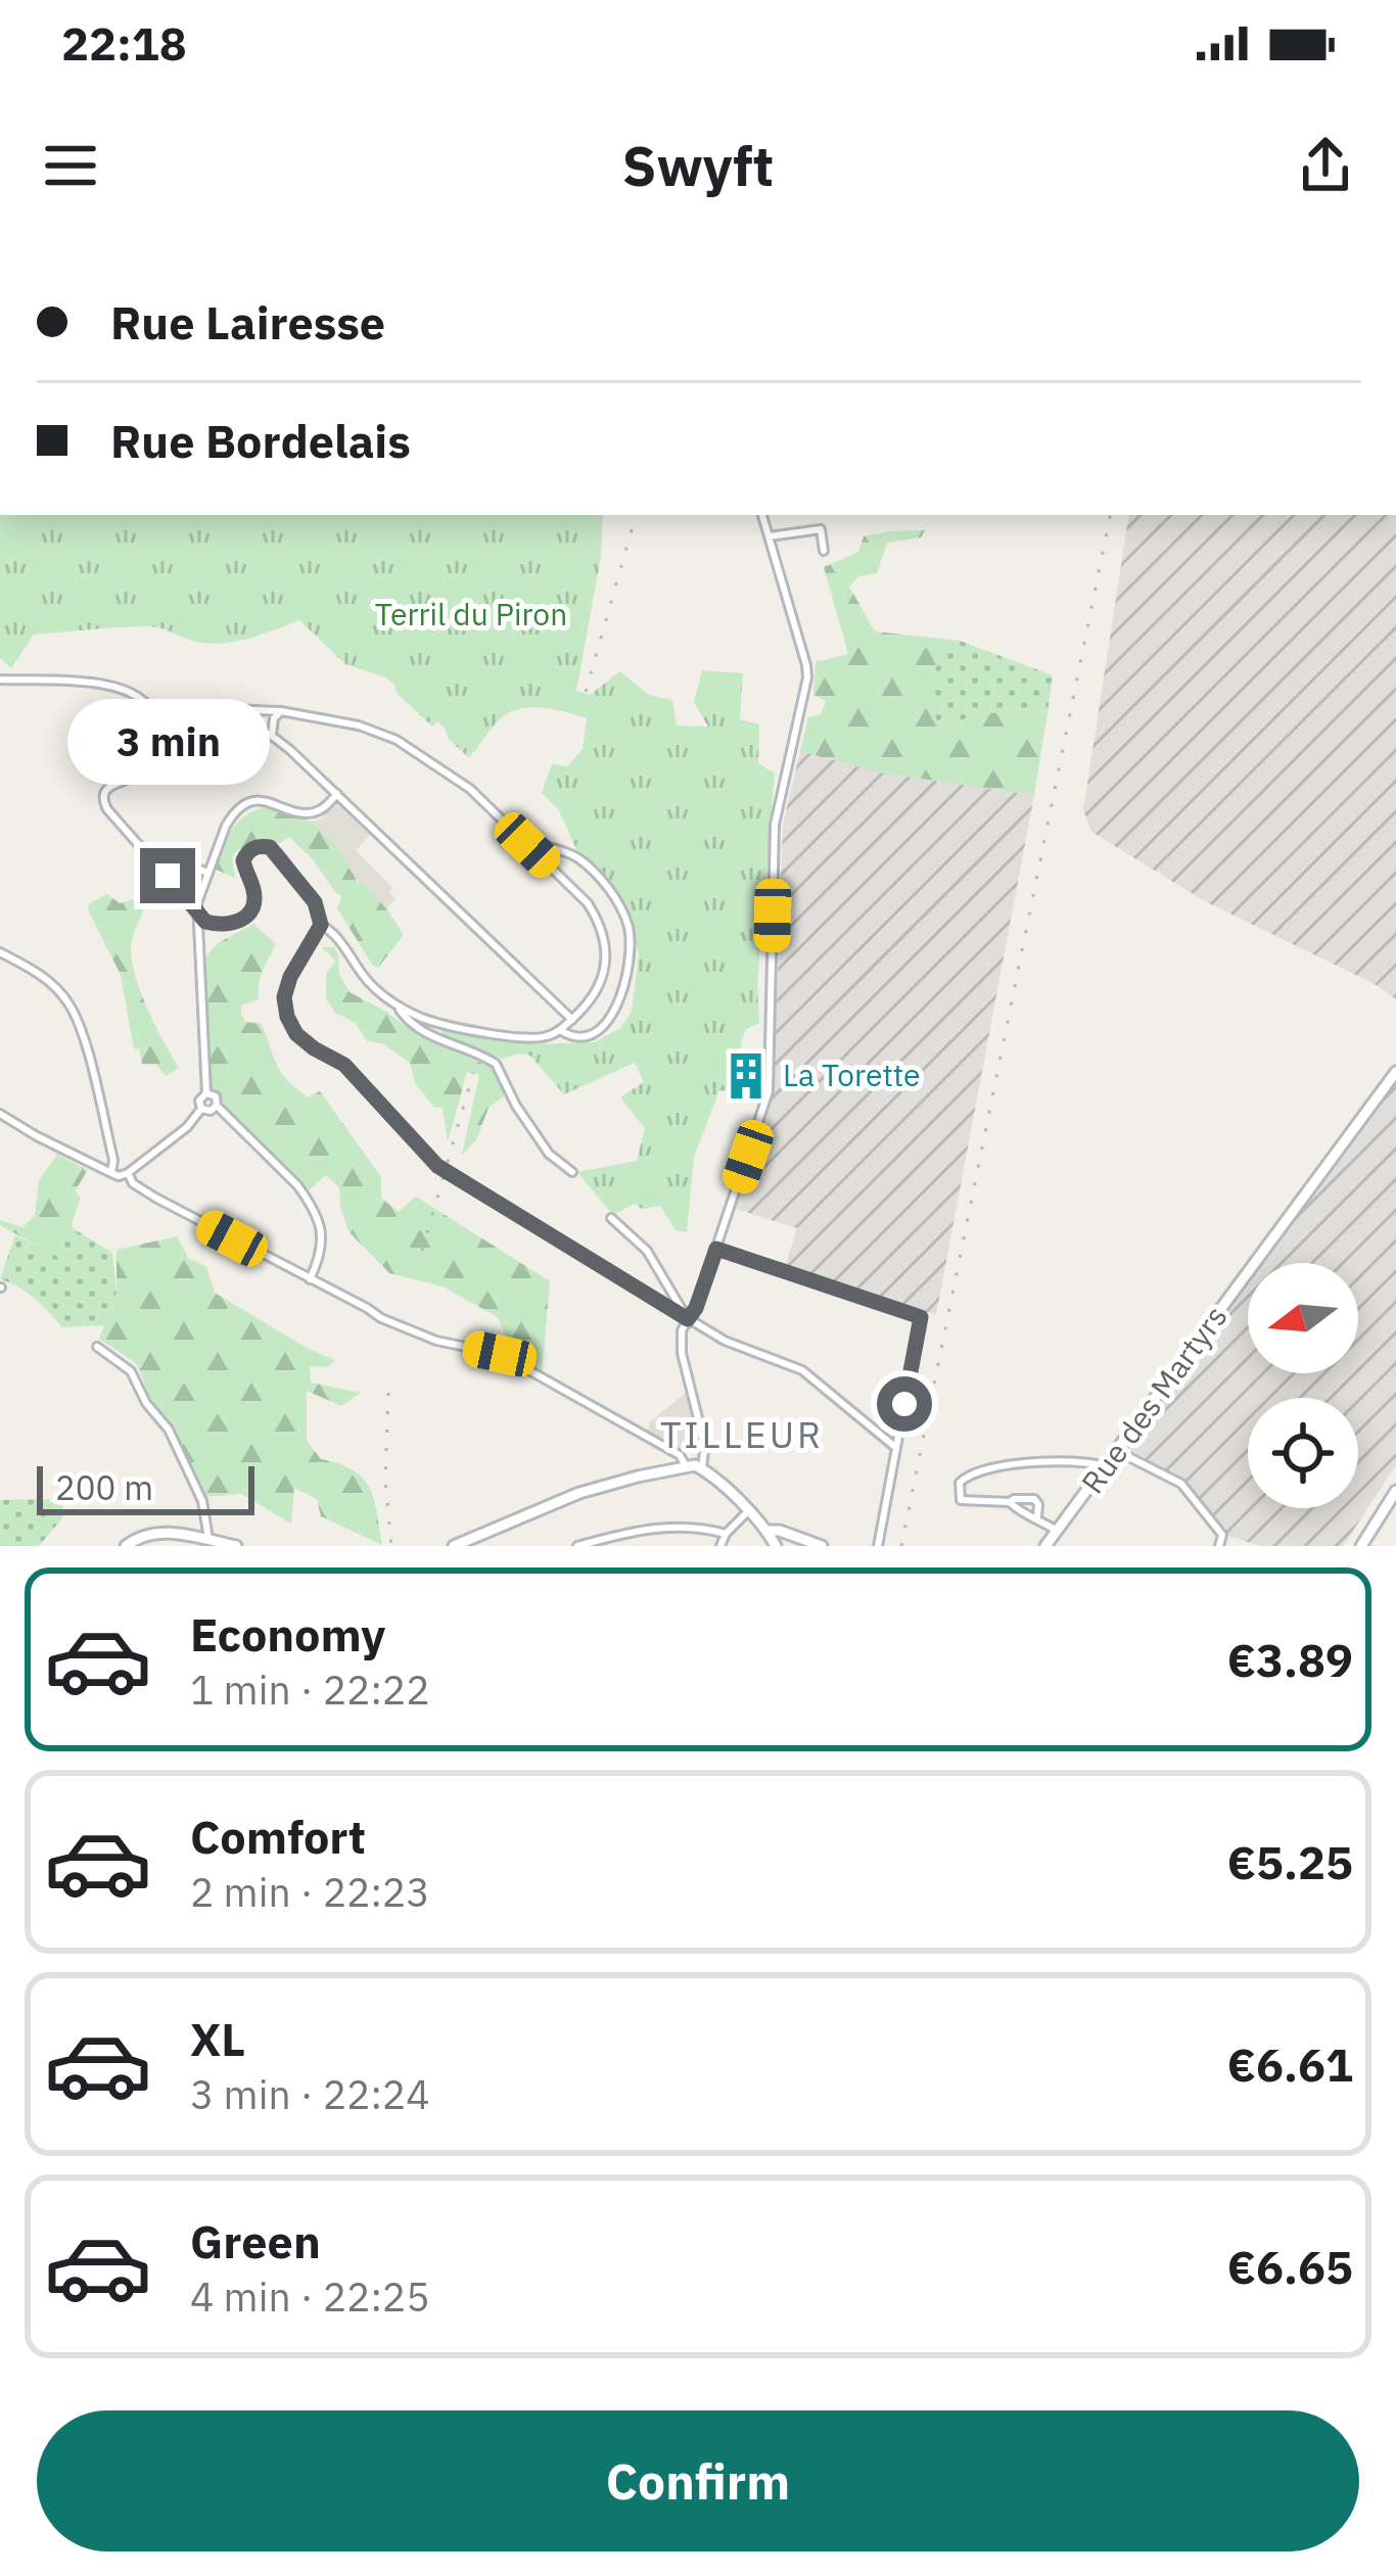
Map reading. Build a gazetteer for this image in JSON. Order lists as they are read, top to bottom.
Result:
{
  "streets": {
    "street": ["Rue des Martyrs"]
  },
  "districts": ["TILLEUR"],
  "parks": ["Terril du Piron"],
  "places": {
    "building": ["La Torette"]
  },
  "scale_bar": "200 m",
  "north": "left",
  "page": {
    "status": "22:18",
    "header": "Swyft",
    "banner": ["Rue Lairesse", "Rue Bordelais"],
    "bubble": "3 min",
    "scale": "200 m",
    "list": [
      {
        "name": "Economy",
        "note": "1 min · 22:22",
        "value": "€3.89"
      },
      {
        "name": "Comfort",
        "note": "2 min · 22:23",
        "value": "€5.25"
      },
      {
        "name": "XL",
        "note": "3 min · 22:24",
        "value": "€6.61"
      },
      {
        "name": "Green",
        "note": "4 min · 22:25",
        "value": "€6.65"
      }
    ],
    "buttons": "Confirm"
  }
}
